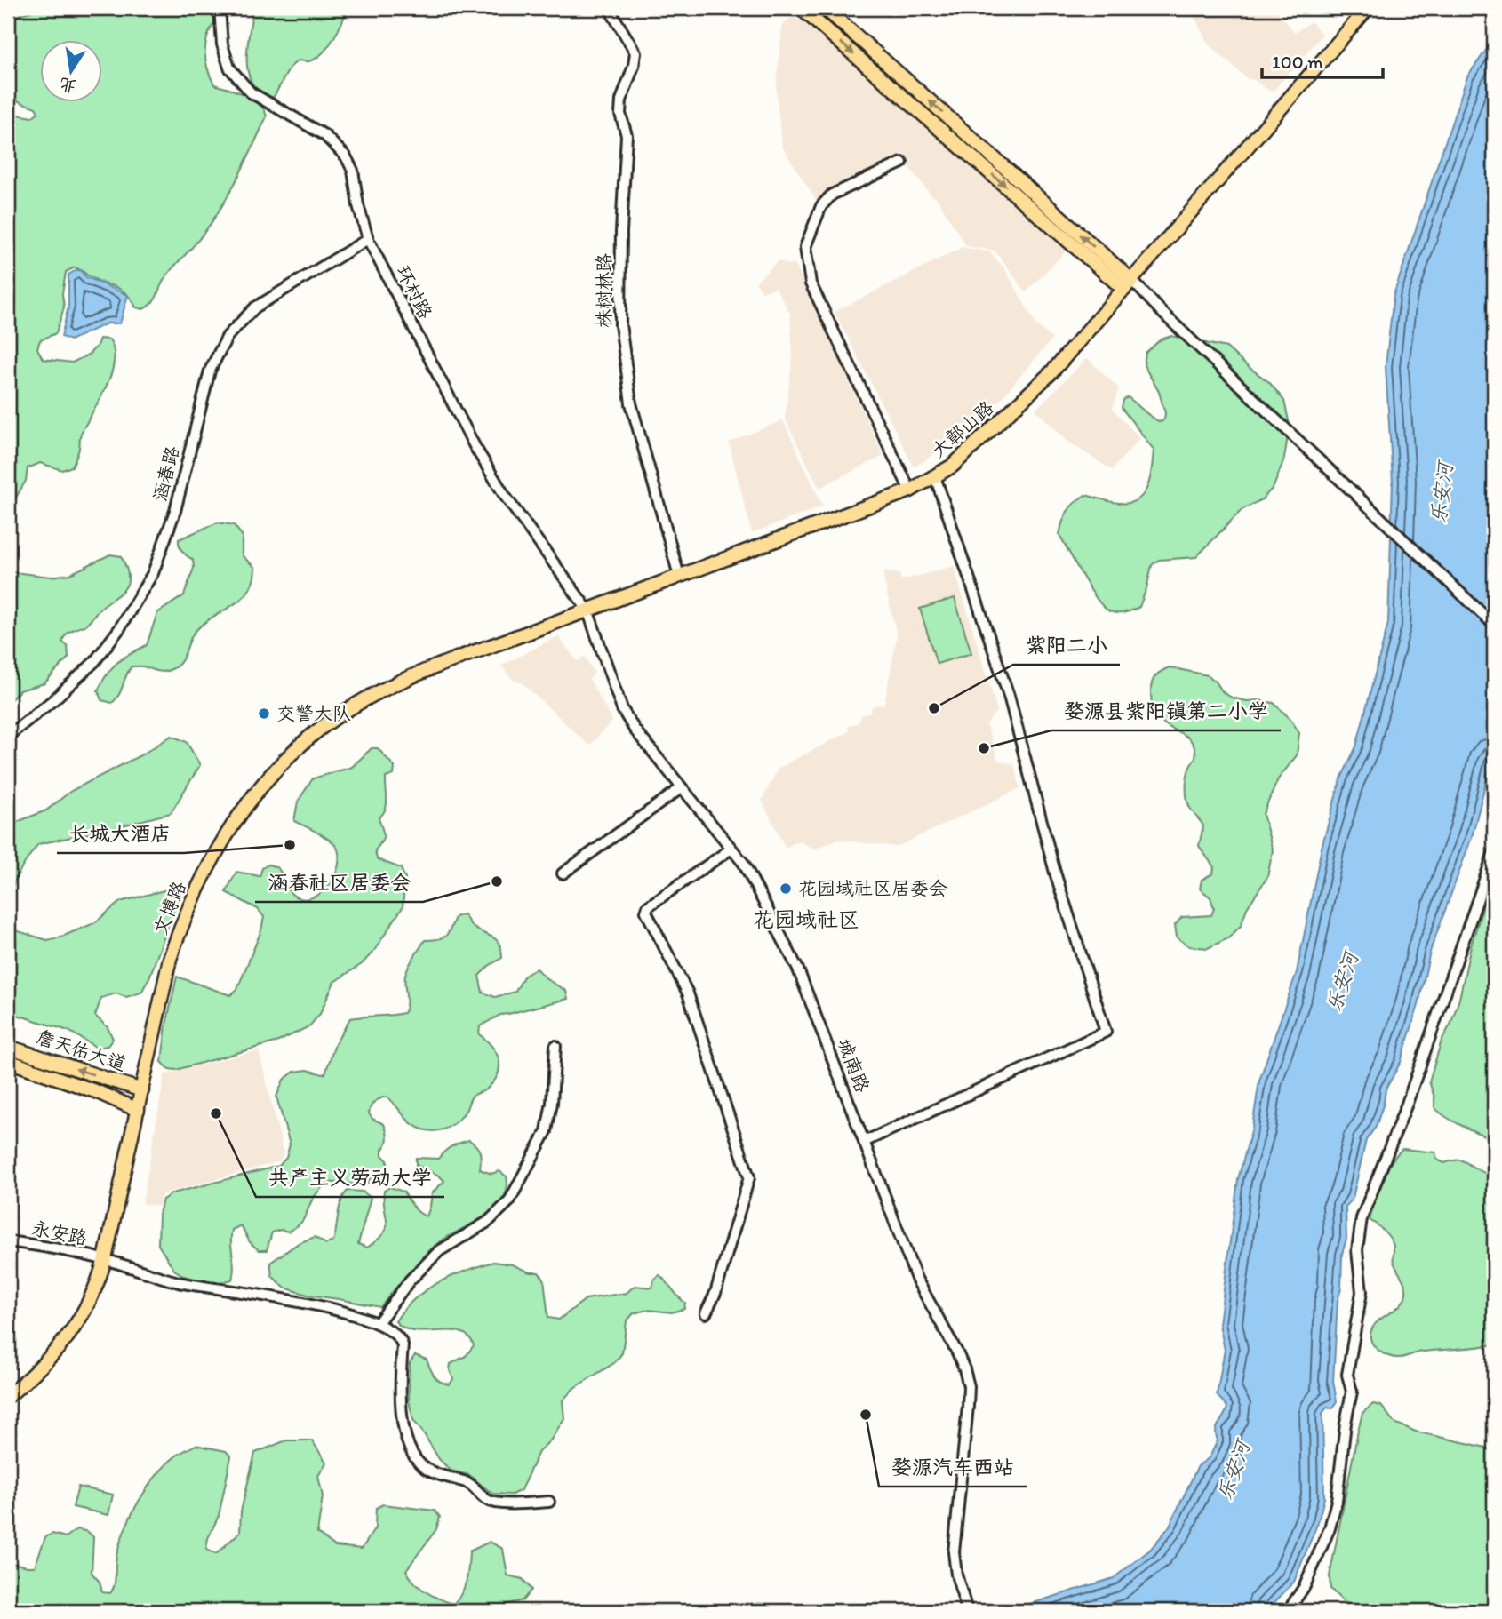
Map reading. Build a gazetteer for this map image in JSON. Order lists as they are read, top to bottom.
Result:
{
  "streets": {
    "main road": ["大鄣山路", "文博路", "詹天佑大道"],
    "street": [
      "株树林路",
      "环村路",
      "涵春路",
      "城南路",
      "永安路"
    ]
  },
  "crossings": [
    ["株树林路", "大鄣山路"],
    ["环村路", "大鄣山路"],
    ["环村路", "涵春路"],
    ["环村路", "文博路"],
    ["环村路", "城南路"],
    ["大鄣山路", "文博路"],
    ["大鄣山路", "城南路"],
    ["文博路", "詹天佑大道"],
    ["文博路", "城南路"],
    ["文博路", "永安路"]
  ],
  "districts": ["花园域社区"],
  "water": ["乐安河"],
  "places": [
    "紫阳二小",
    "交警大队",
    "婺源县紫阳镇第二小学",
    "长城大酒店",
    "涵春社区居委会",
    "花园域社区居委会",
    "共产主义劳动大学",
    "婺源汽车西站"
  ],
  "scale_bar": "100 m",
  "north": "bottom"
}
